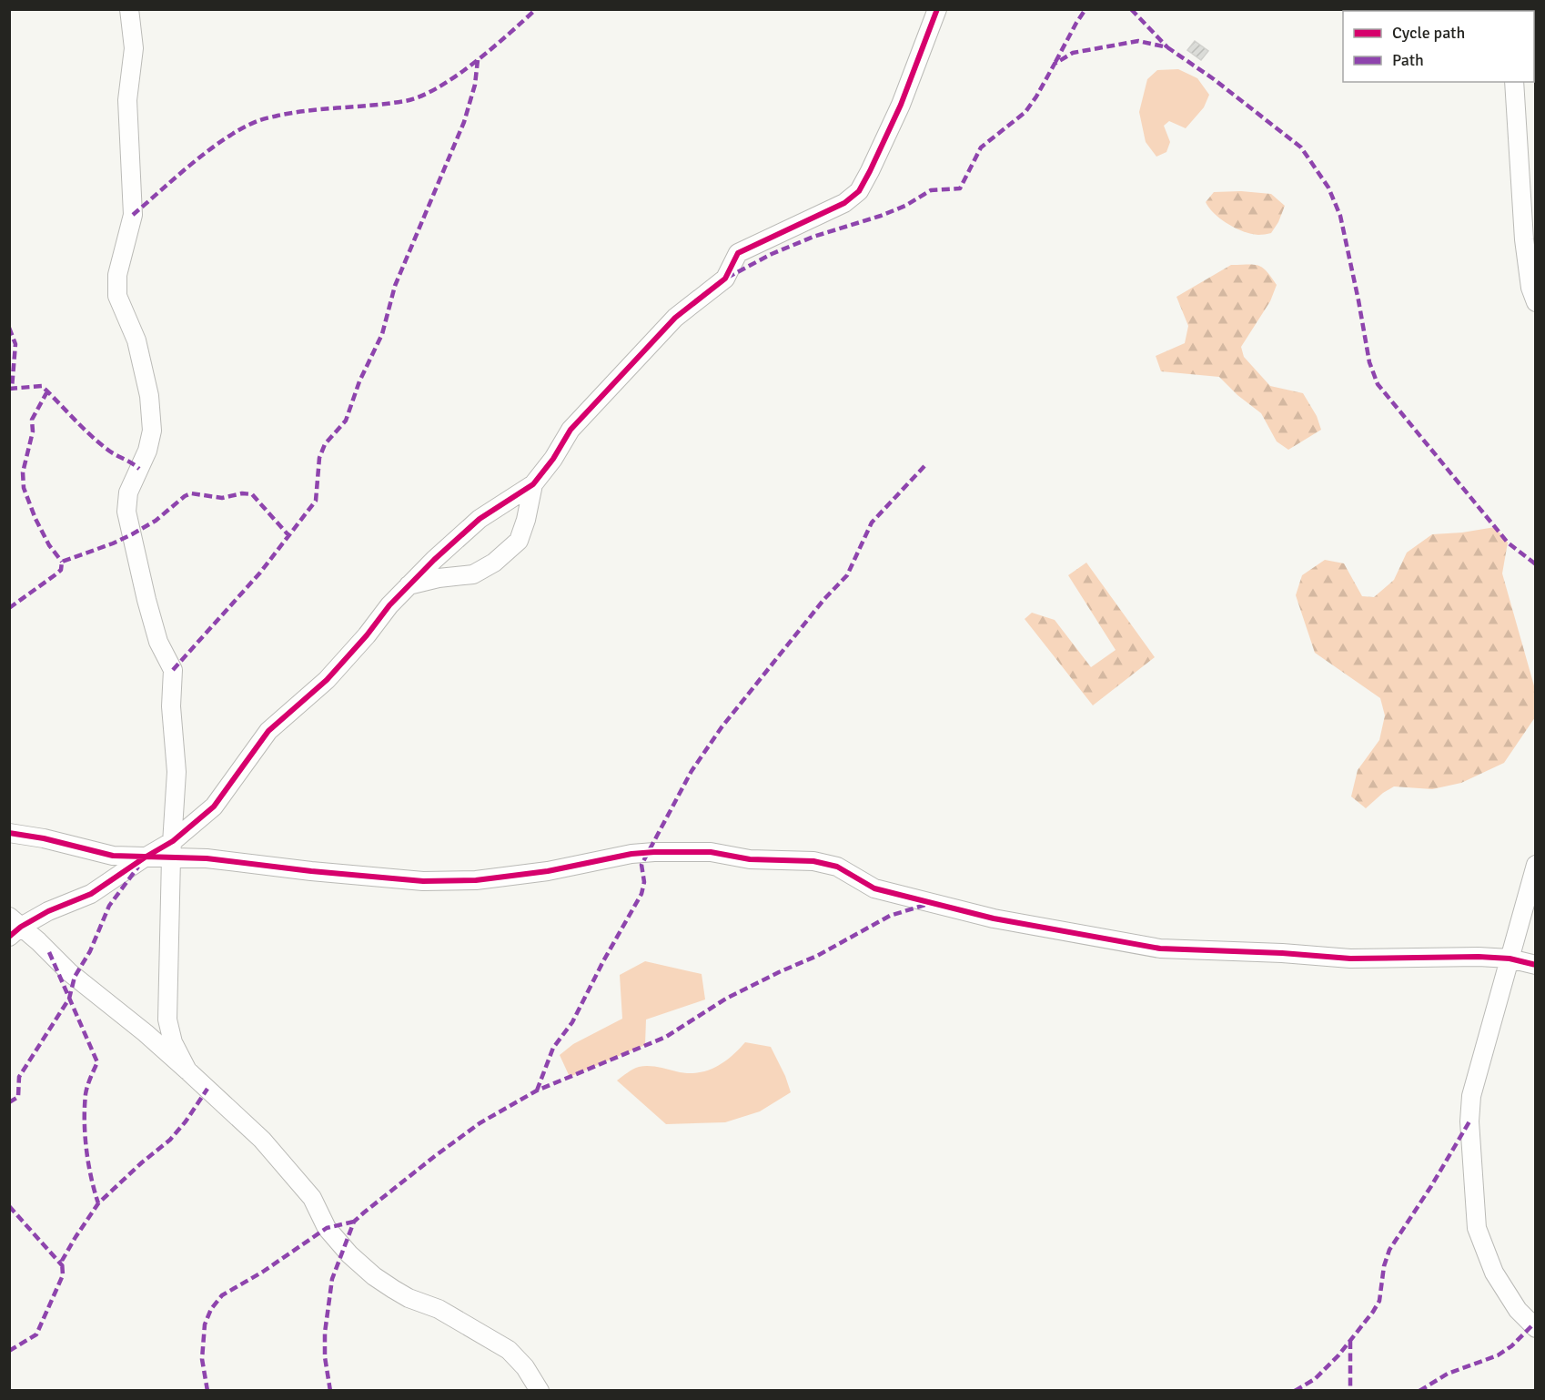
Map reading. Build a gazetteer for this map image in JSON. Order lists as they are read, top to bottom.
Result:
{
  "legend": ["Cycle path", "Path"]
}
